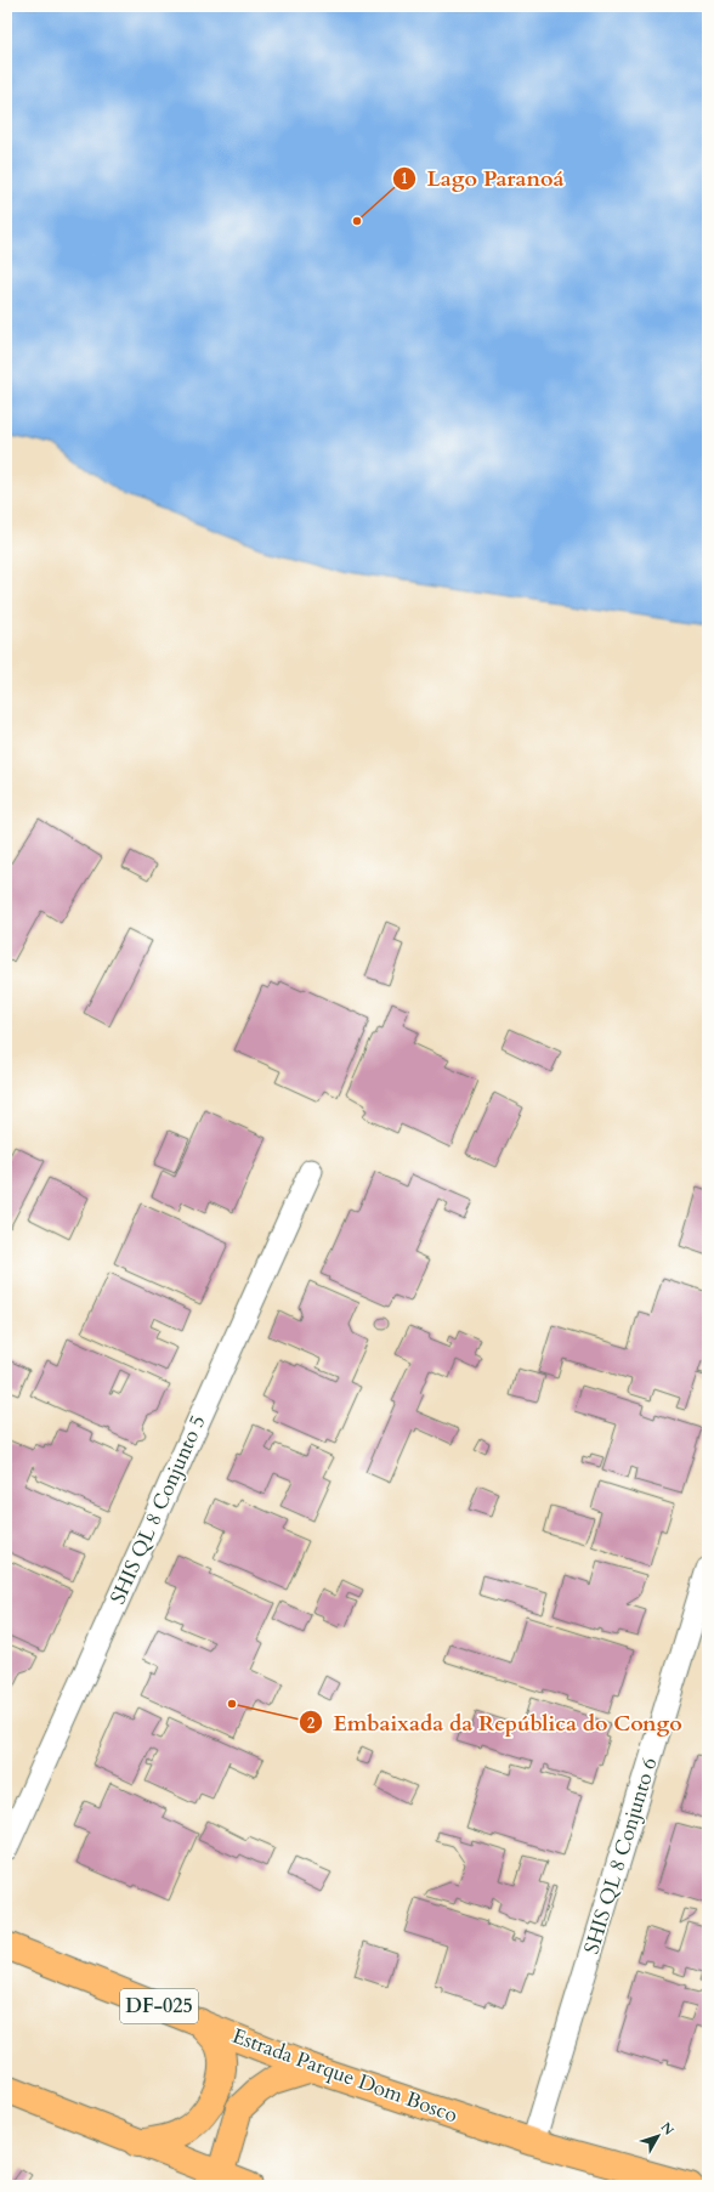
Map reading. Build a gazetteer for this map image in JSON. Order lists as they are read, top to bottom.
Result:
{
  "streets": {
    "main road": ["DF-025", "Estrada Parque Dom Bosco"],
    "street": ["SHIS QL 8 Conjunto 5", "SHIS QL 8 Conjunto 6"]
  },
  "crossings": [
    ["SHIS QL 8 Conjunto 6", "Estrada Parque Dom Bosco"]
  ],
  "places": ["Lago Paranoá", "Embaixada da República do Congo"],
  "north": "top right"
}
